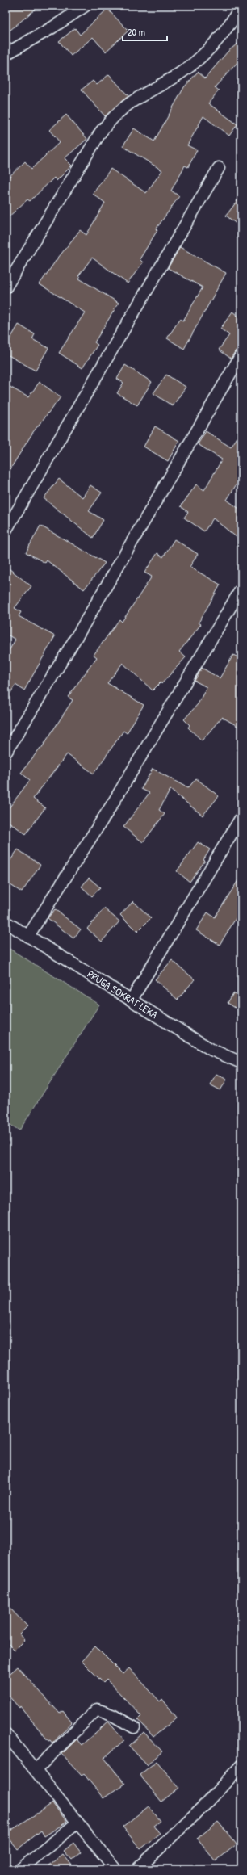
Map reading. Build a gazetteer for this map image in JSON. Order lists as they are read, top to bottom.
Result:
{
  "streets": {
    "street": ["RRUGA SOKRAT LEKA"]
  },
  "scale_bar": "20 m"
}
